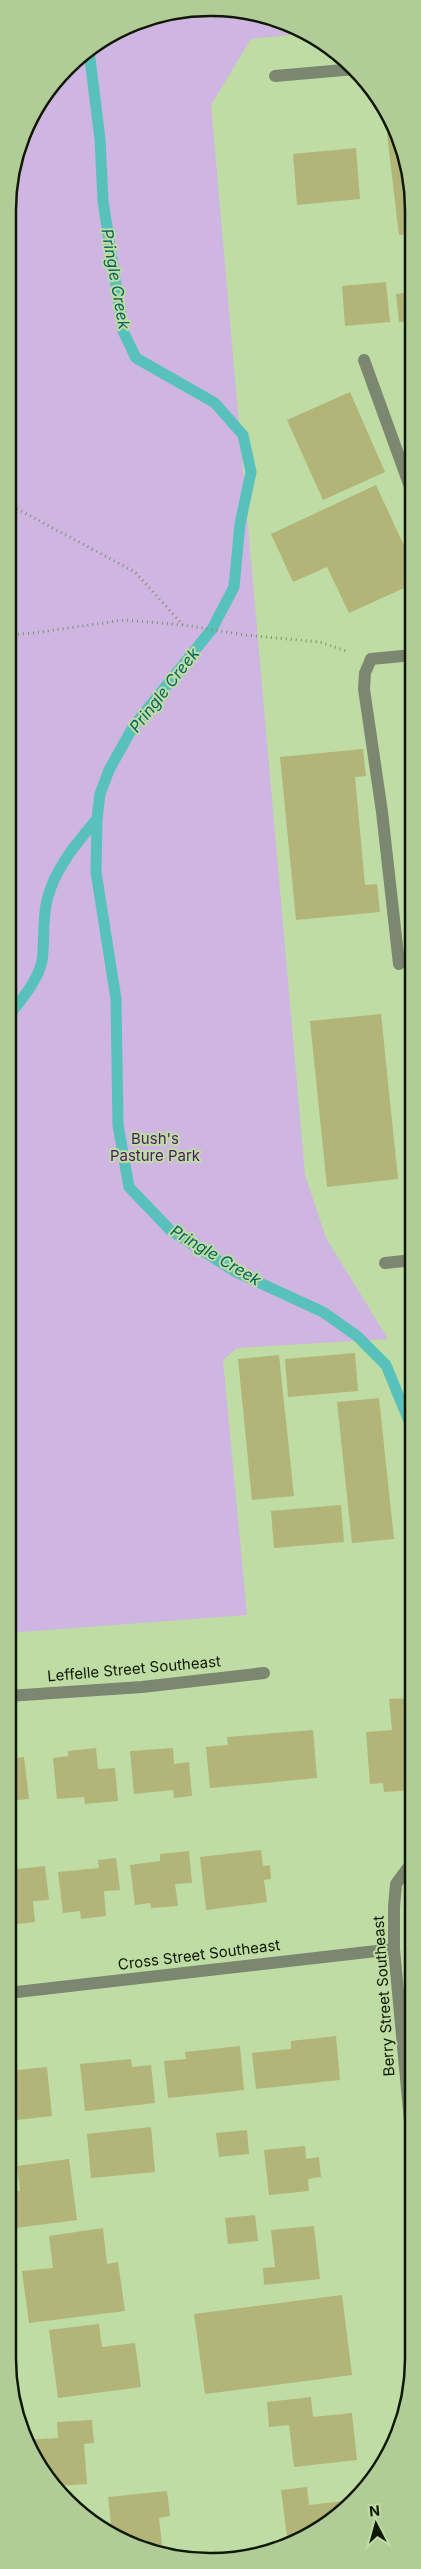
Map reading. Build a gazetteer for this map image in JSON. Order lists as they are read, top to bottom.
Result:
{
  "streets": {
    "street": ["Leffelle Street Southeast", "Cross Street Southeast", "Berry Street Southeast"]
  },
  "crossings": [
    ["Cross Street Southeast", "Berry Street Southeast"]
  ],
  "water": ["Pringle Creek"],
  "parks": ["Bush's Pasture Park"],
  "north": "top"
}
